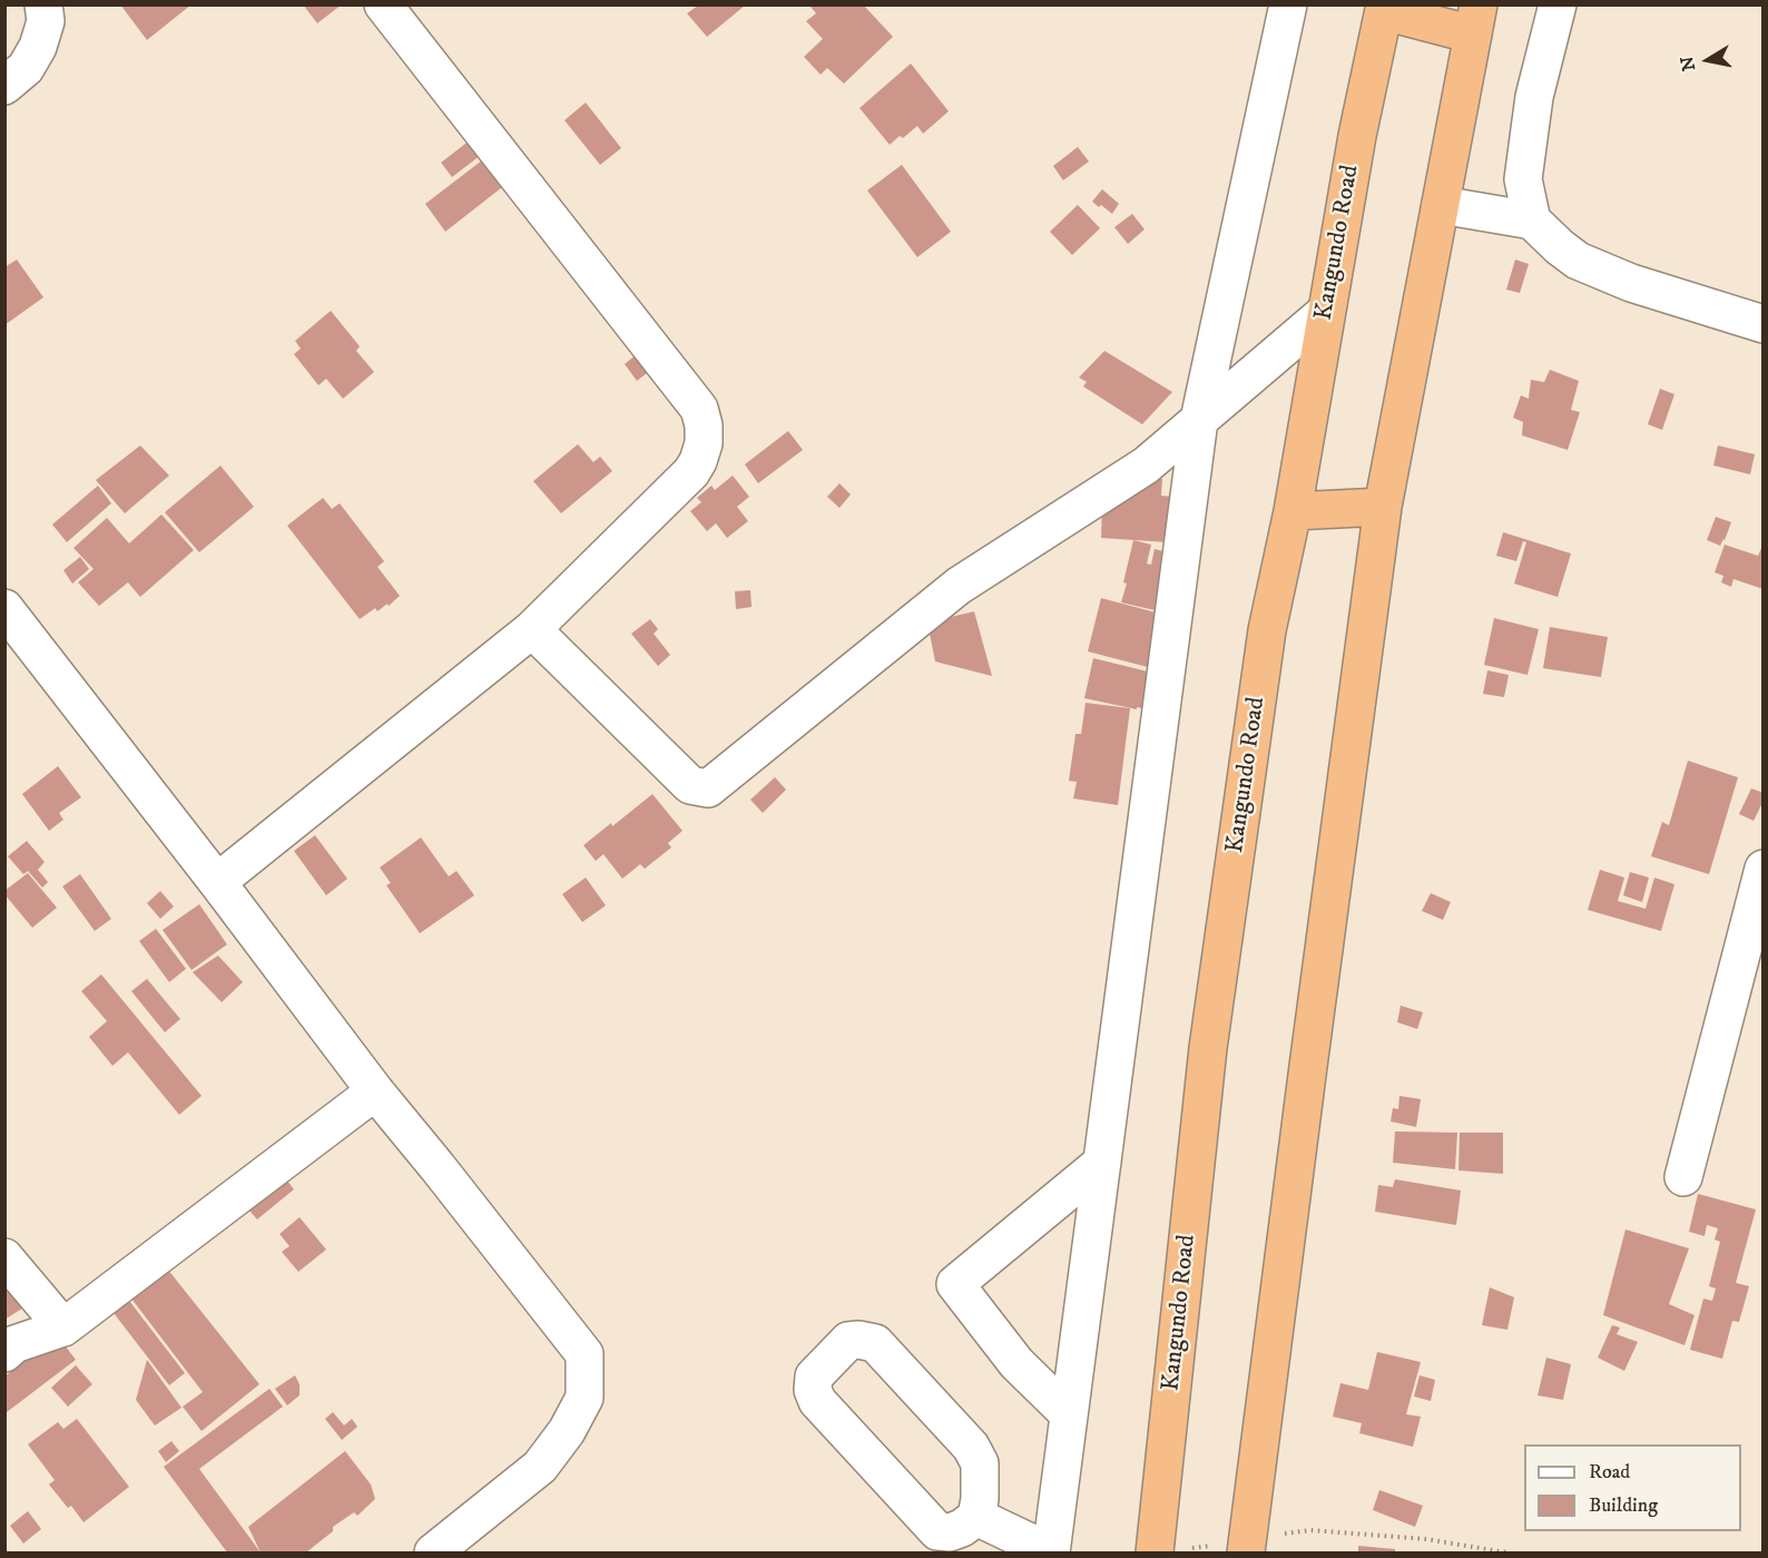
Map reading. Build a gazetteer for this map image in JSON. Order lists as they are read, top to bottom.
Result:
{
  "streets": {
    "highway": ["Kangundo Road"]
  },
  "legend": ["Road", "Building"],
  "north": "left"
}
